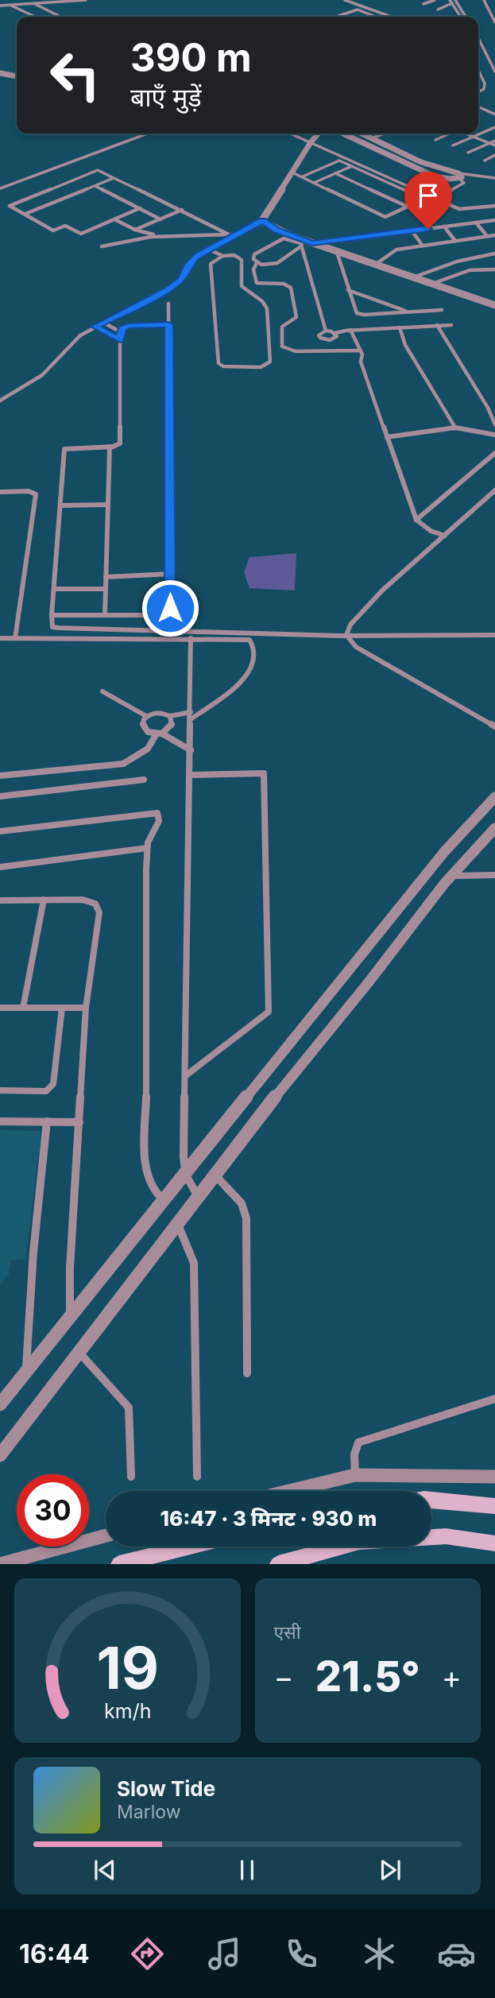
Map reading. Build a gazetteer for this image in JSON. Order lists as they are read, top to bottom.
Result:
{
  "page": {
    "turn": ["390 m", "बाएँ मुड़ें"],
    "limit": "30",
    "trip": "16:47 · 3 मिनट · 930 m",
    "tile": "एसी",
    "heat": ["−", "21.5°", "+"],
    "song": ["Slow Tide", "Marlow"],
    "tabs": "16:44",
    "gauge": ["19", "km/h"]
  }
}
